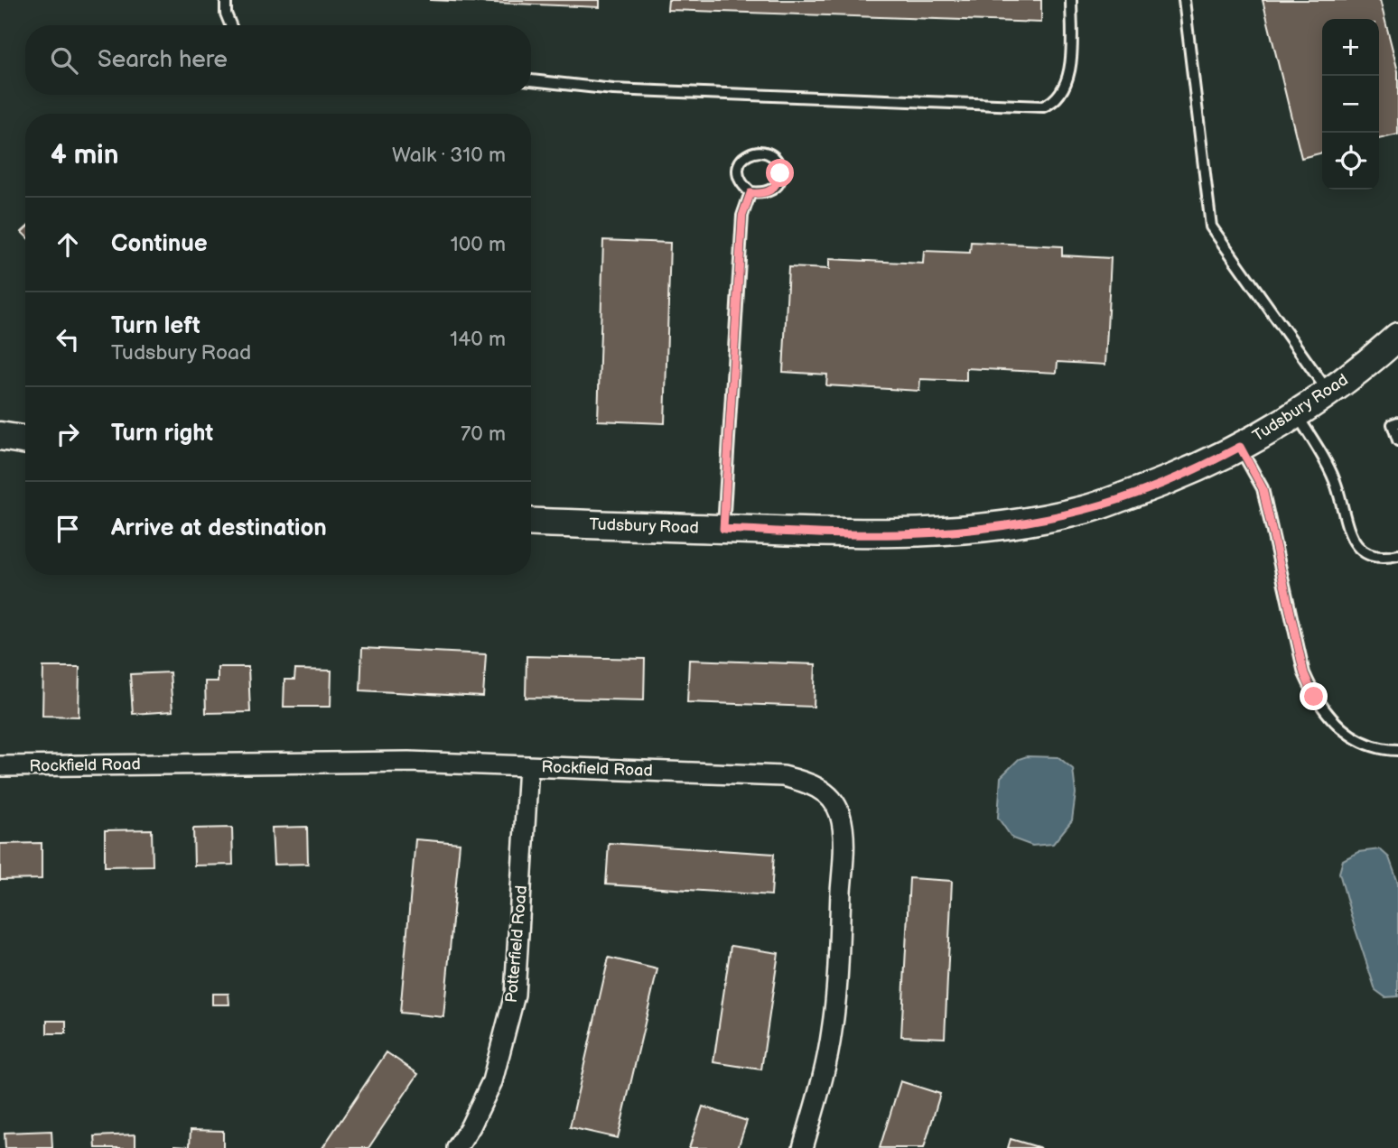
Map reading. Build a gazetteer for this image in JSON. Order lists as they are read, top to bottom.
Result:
{
  "streets": {
    "street": ["Tudsbury Road", "Rockfield Road", "Potterfield Road"]
  },
  "crossings": [
    ["Rockfield Road", "Potterfield Road"]
  ],
  "page": {
    "map_buttons": ["+", "−"],
    "search": "Search here",
    "heading": ["4 min", "Walk · 310 m"],
    "list": [
      ["Continue", "100 m"],
      ["Turn left", "Tudsbury Road", "140 m"],
      ["Turn right", "70 m"],
      "Arrive at destination"
    ]
  }
}
